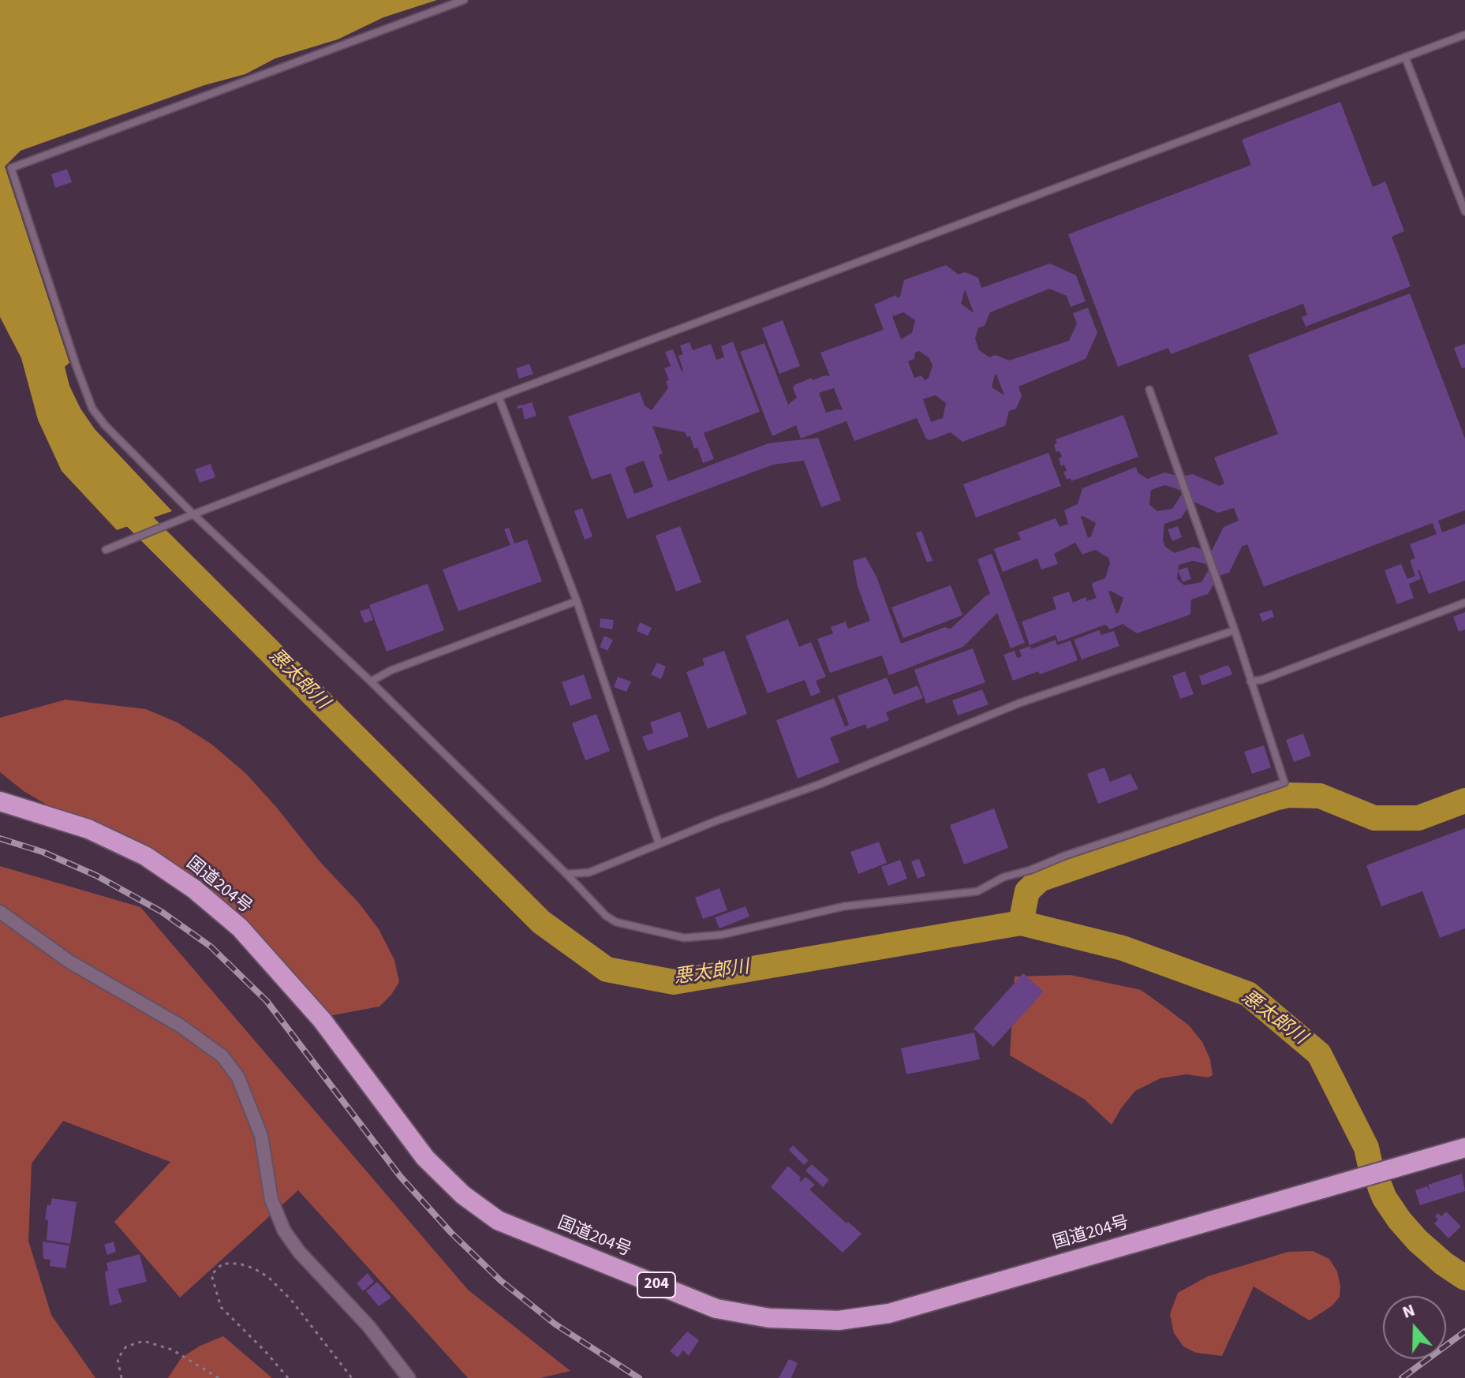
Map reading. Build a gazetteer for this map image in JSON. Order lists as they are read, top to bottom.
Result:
{
  "streets": {
    "highway": ["国道204号", "204"]
  },
  "water": ["悪太郎川"],
  "north": "top"
}
